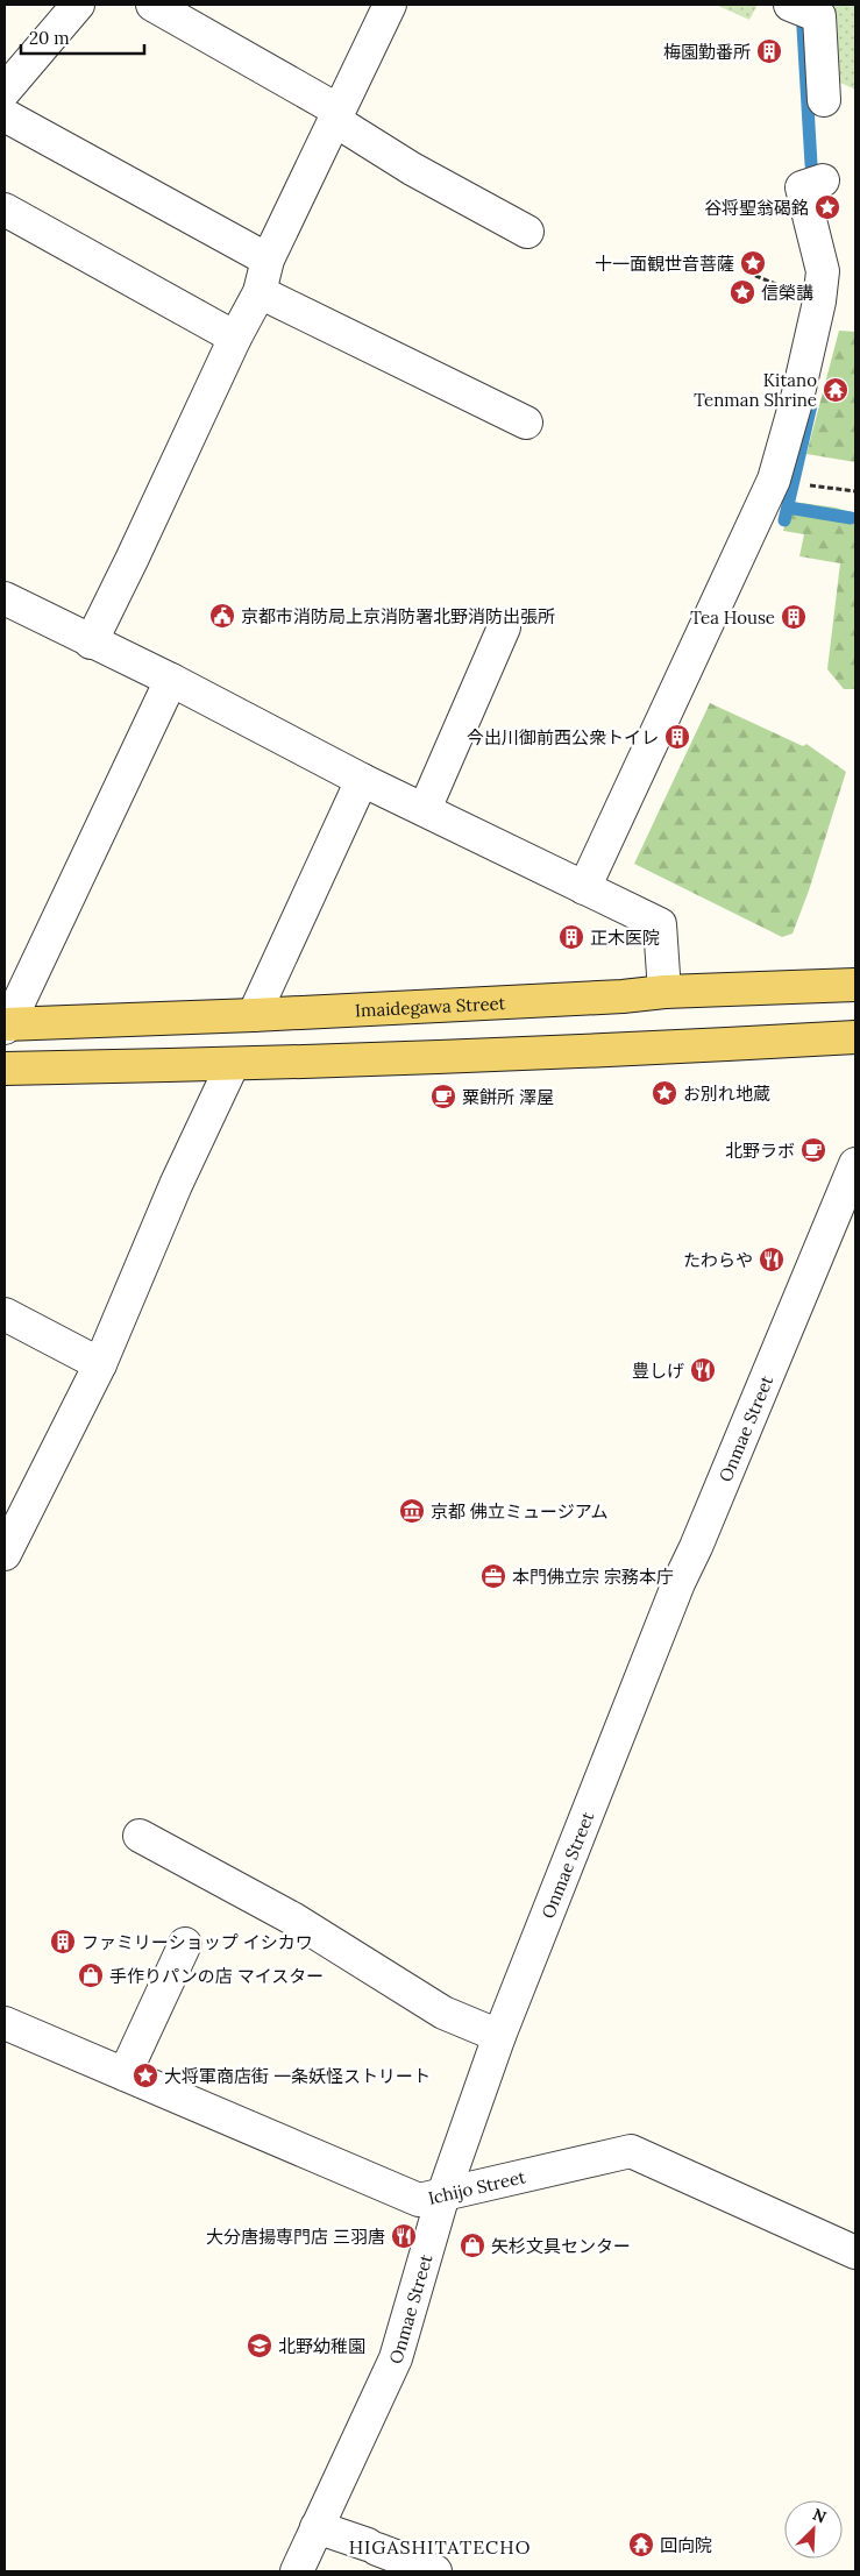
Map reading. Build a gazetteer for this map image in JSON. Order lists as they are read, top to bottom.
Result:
{
  "streets": {
    "main road": ["Imaidegawa Street"],
    "street": ["Onmae Street", "Ichijo Street"]
  },
  "crossings": [
    ["Onmae Street", "Ichijo Street"]
  ],
  "districts": ["HIGASHITATECHO"],
  "places": {
    "building": [
      "梅園勤番所",
      "Tea House",
      "今出川御前西公衆トイレ",
      "正木医院",
      "ファミリーショップ イシカワ"
    ],
    "place": [
      "谷将聖翁碣銘",
      "十一面観世音菩薩",
      "信榮講",
      "お別れ地蔵",
      "大将軍商店街 一条妖怪ストリート"
    ],
    "temple": ["Kitano Tenman Shrine", "回向院"],
    "public building": ["京都市消防局上京消防署北野消防出張所"],
    "cafe": ["粟餅所 澤屋", "北野ラボ"],
    "restaurant": ["たわらや", "豊しげ", "大分唐揚専門店 三羽唐"],
    "museum": ["京都 佛立ミュージアム"],
    "office": ["本門佛立宗 宗務本庁"],
    "shop": ["手作りパンの店 マイスター", "矢杉文具センター"],
    "school or university": ["北野幼稚園"]
  },
  "scale_bar": "20 m",
  "north": "top right"
}
